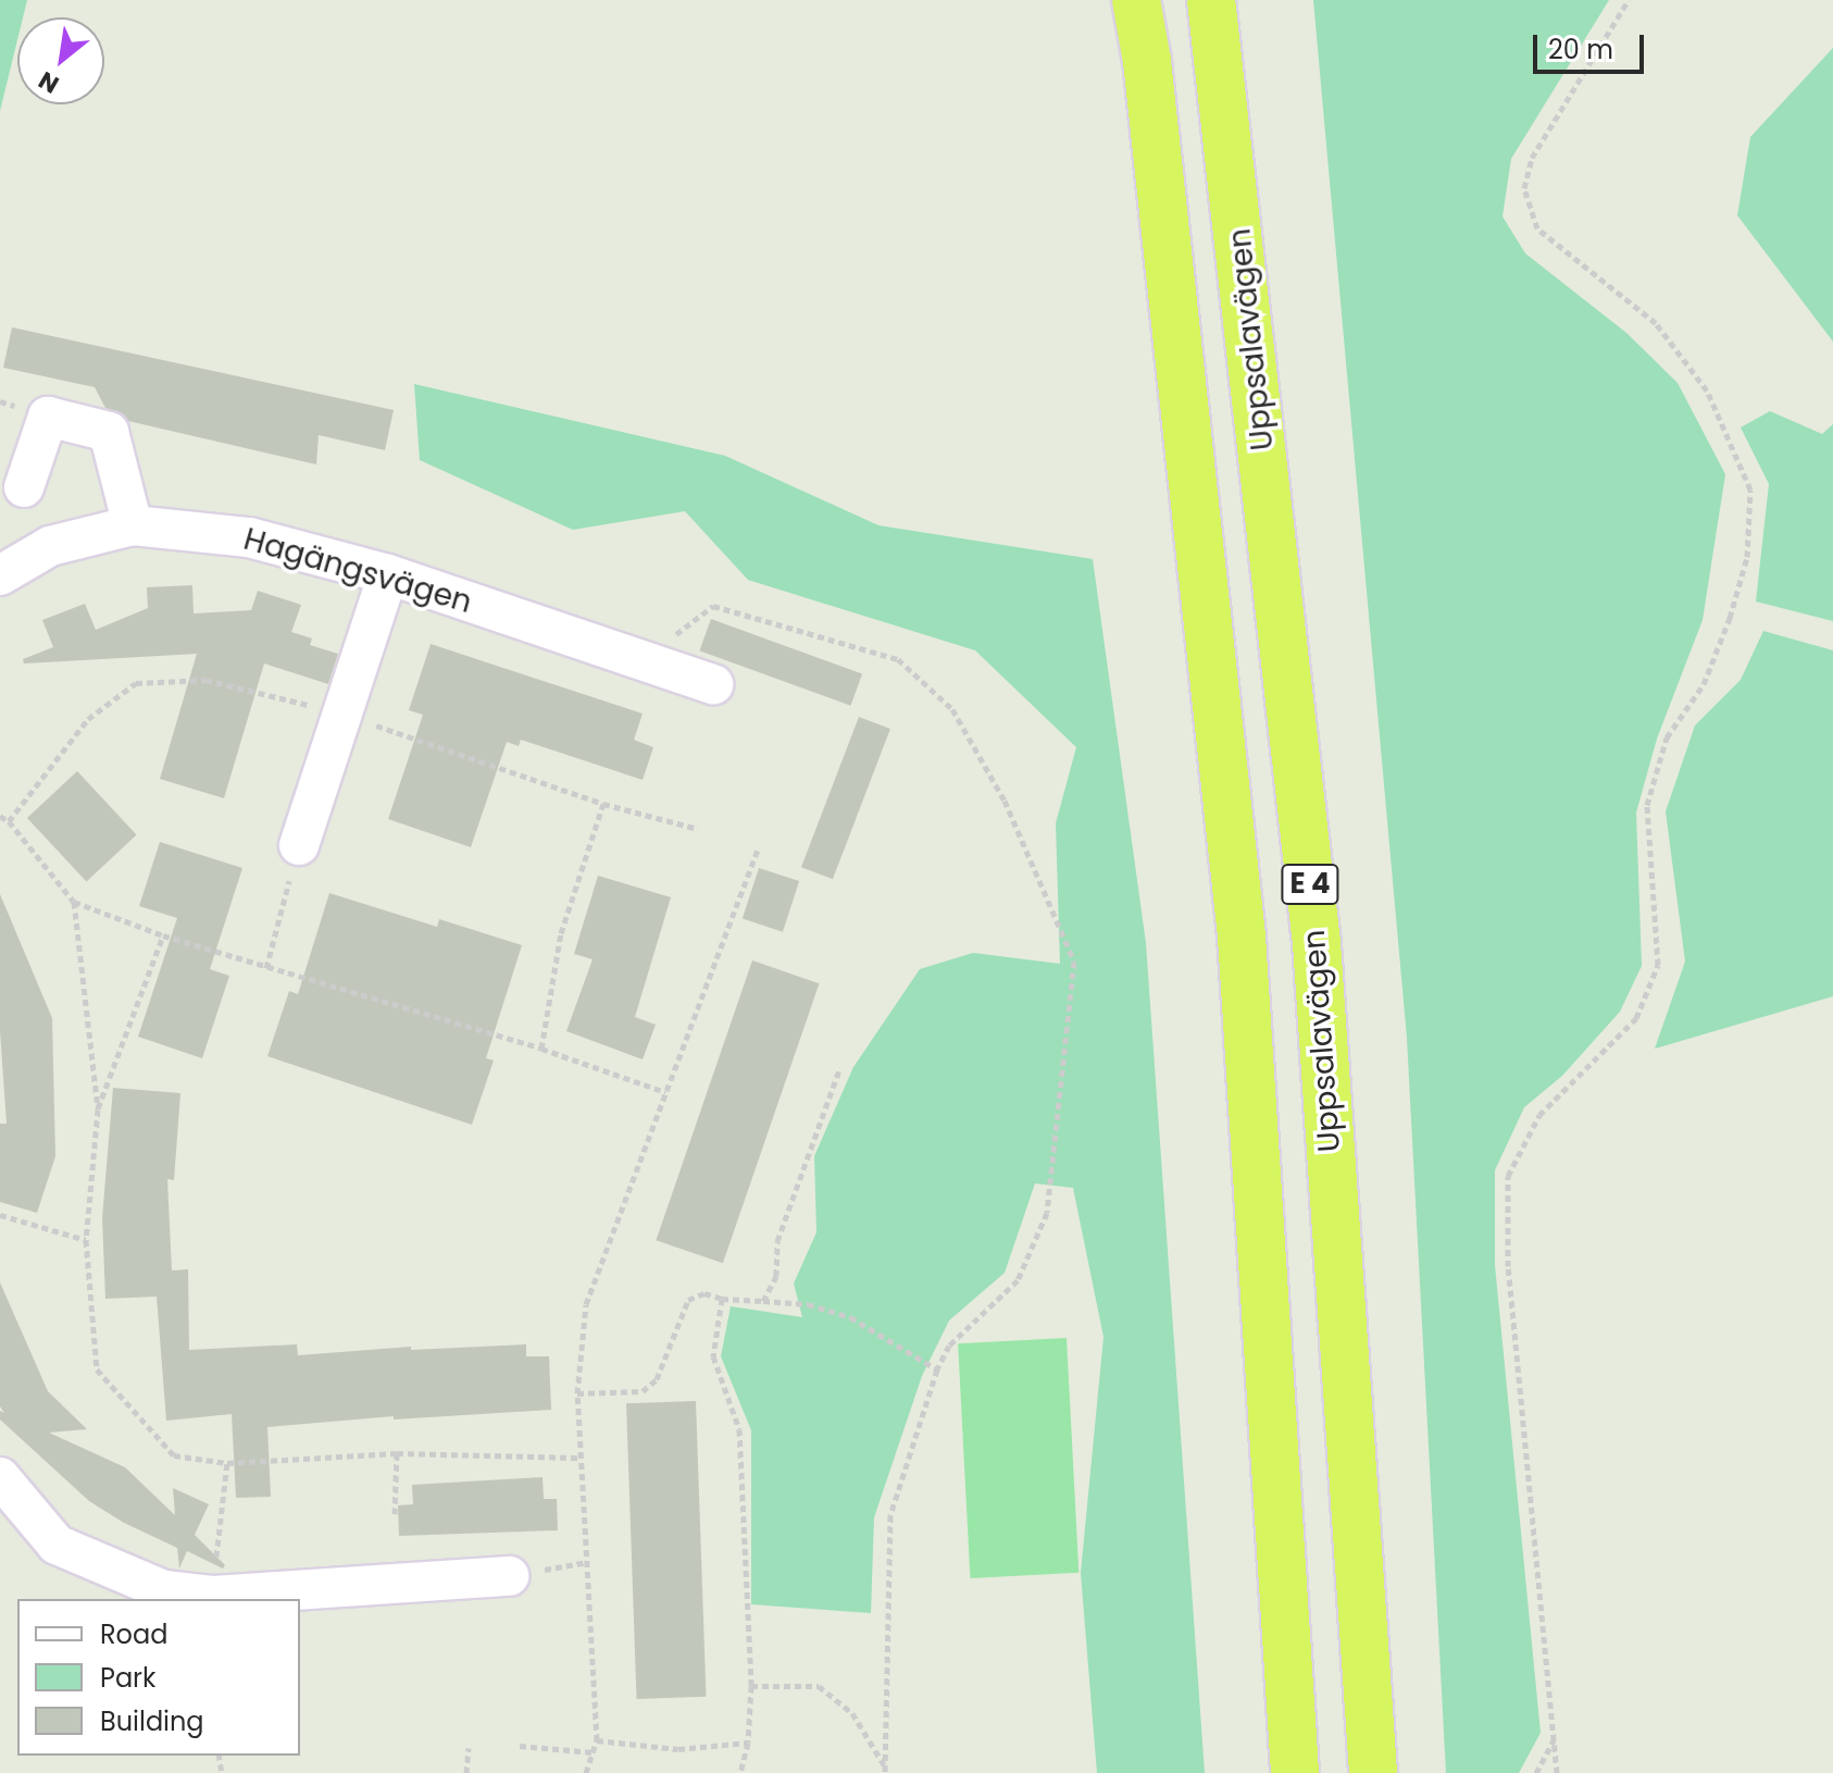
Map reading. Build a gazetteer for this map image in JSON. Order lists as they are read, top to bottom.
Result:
{
  "streets": {
    "highway": ["Uppsalavägen", "E 4"],
    "street": ["Hagängsvägen"]
  },
  "legend": ["Road", "Park", "Building"],
  "scale_bar": "20 m",
  "north": "bottom left"
}
